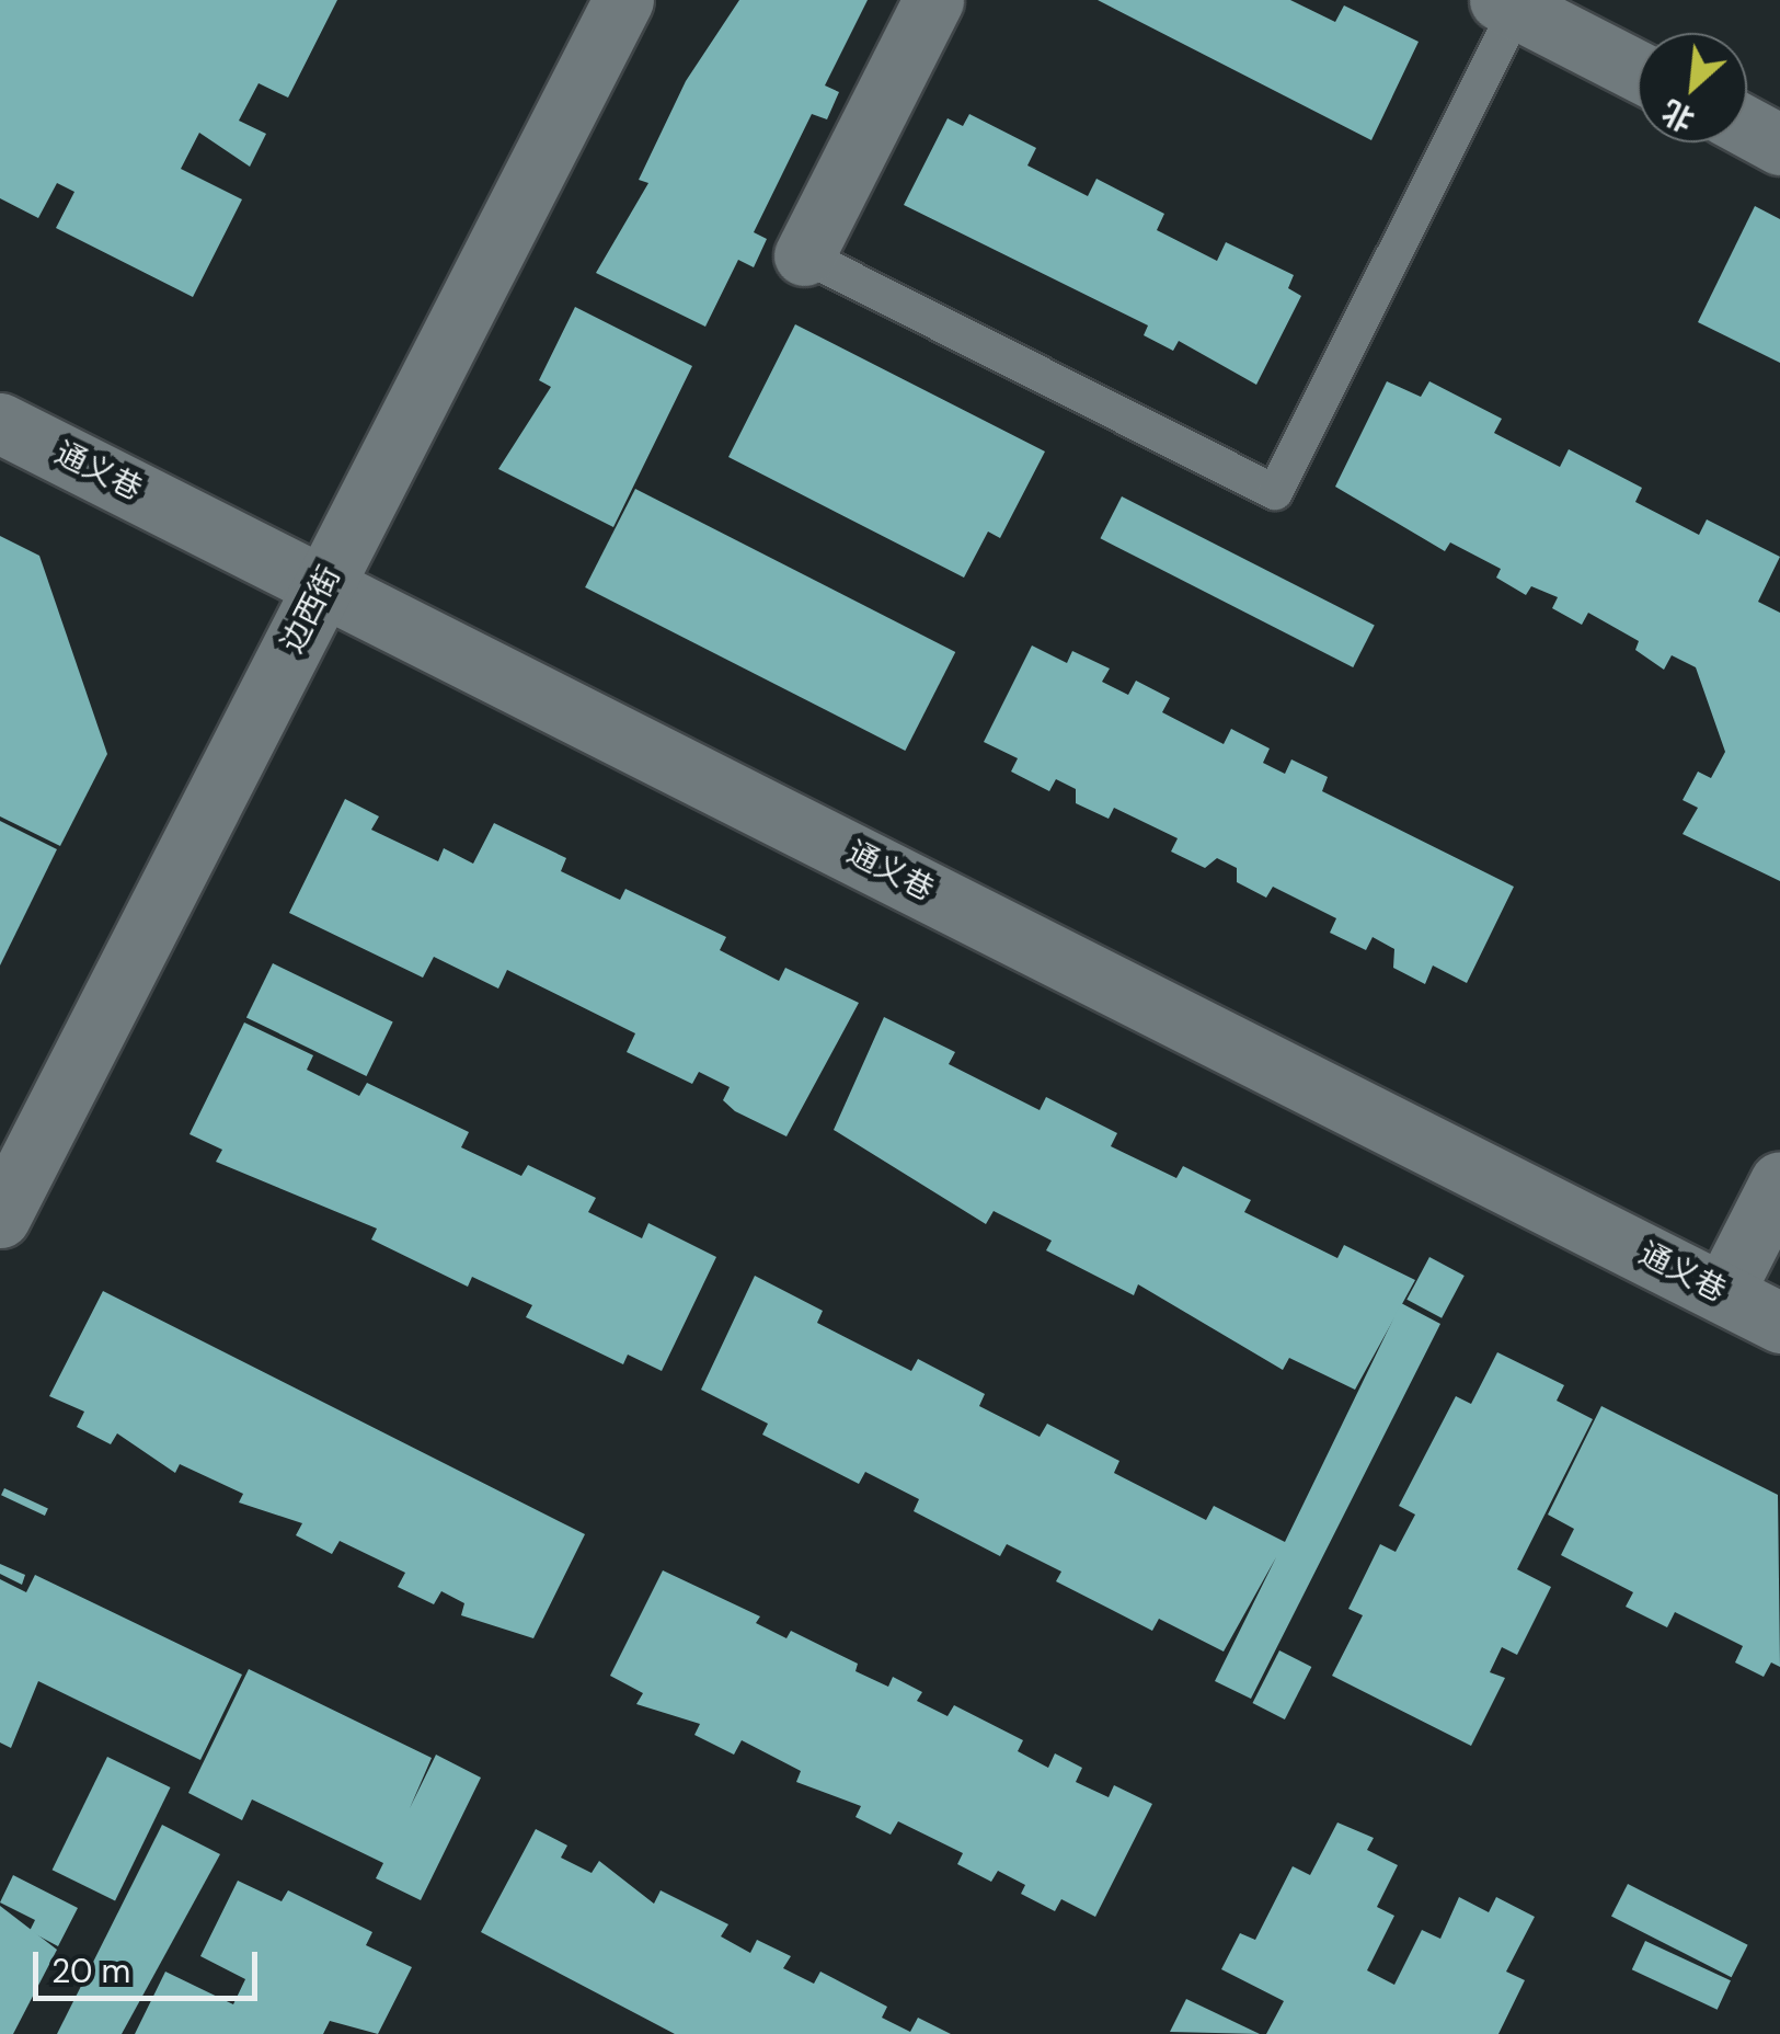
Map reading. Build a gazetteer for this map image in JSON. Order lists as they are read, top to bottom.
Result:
{
  "streets": {
    "street": ["通义巷", "边西街"]
  },
  "crossings": [
    ["通义巷", "边西街"]
  ],
  "scale_bar": "20 m",
  "north": "bottom left"
}
